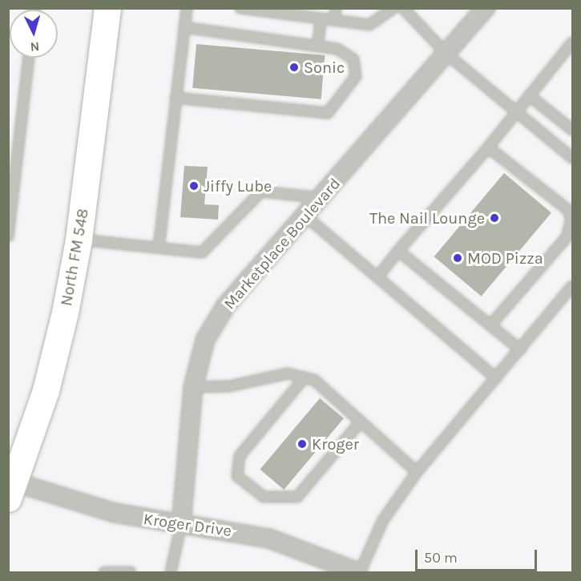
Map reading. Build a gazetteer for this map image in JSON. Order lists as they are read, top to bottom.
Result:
{
  "streets": {
    "main road": ["North FM 548"],
    "street": ["Marketplace Boulevard", "Kroger Drive"]
  },
  "crossings": [
    ["Marketplace Boulevard", "Kroger Drive"],
    ["North FM 548", "Kroger Drive"]
  ],
  "places": [
    "Sonic",
    "Jiffy Lube",
    "The Nail Lounge",
    "MOD Pizza",
    "Kroger"
  ],
  "scale_bar": "50 m",
  "north": "bottom"
}
